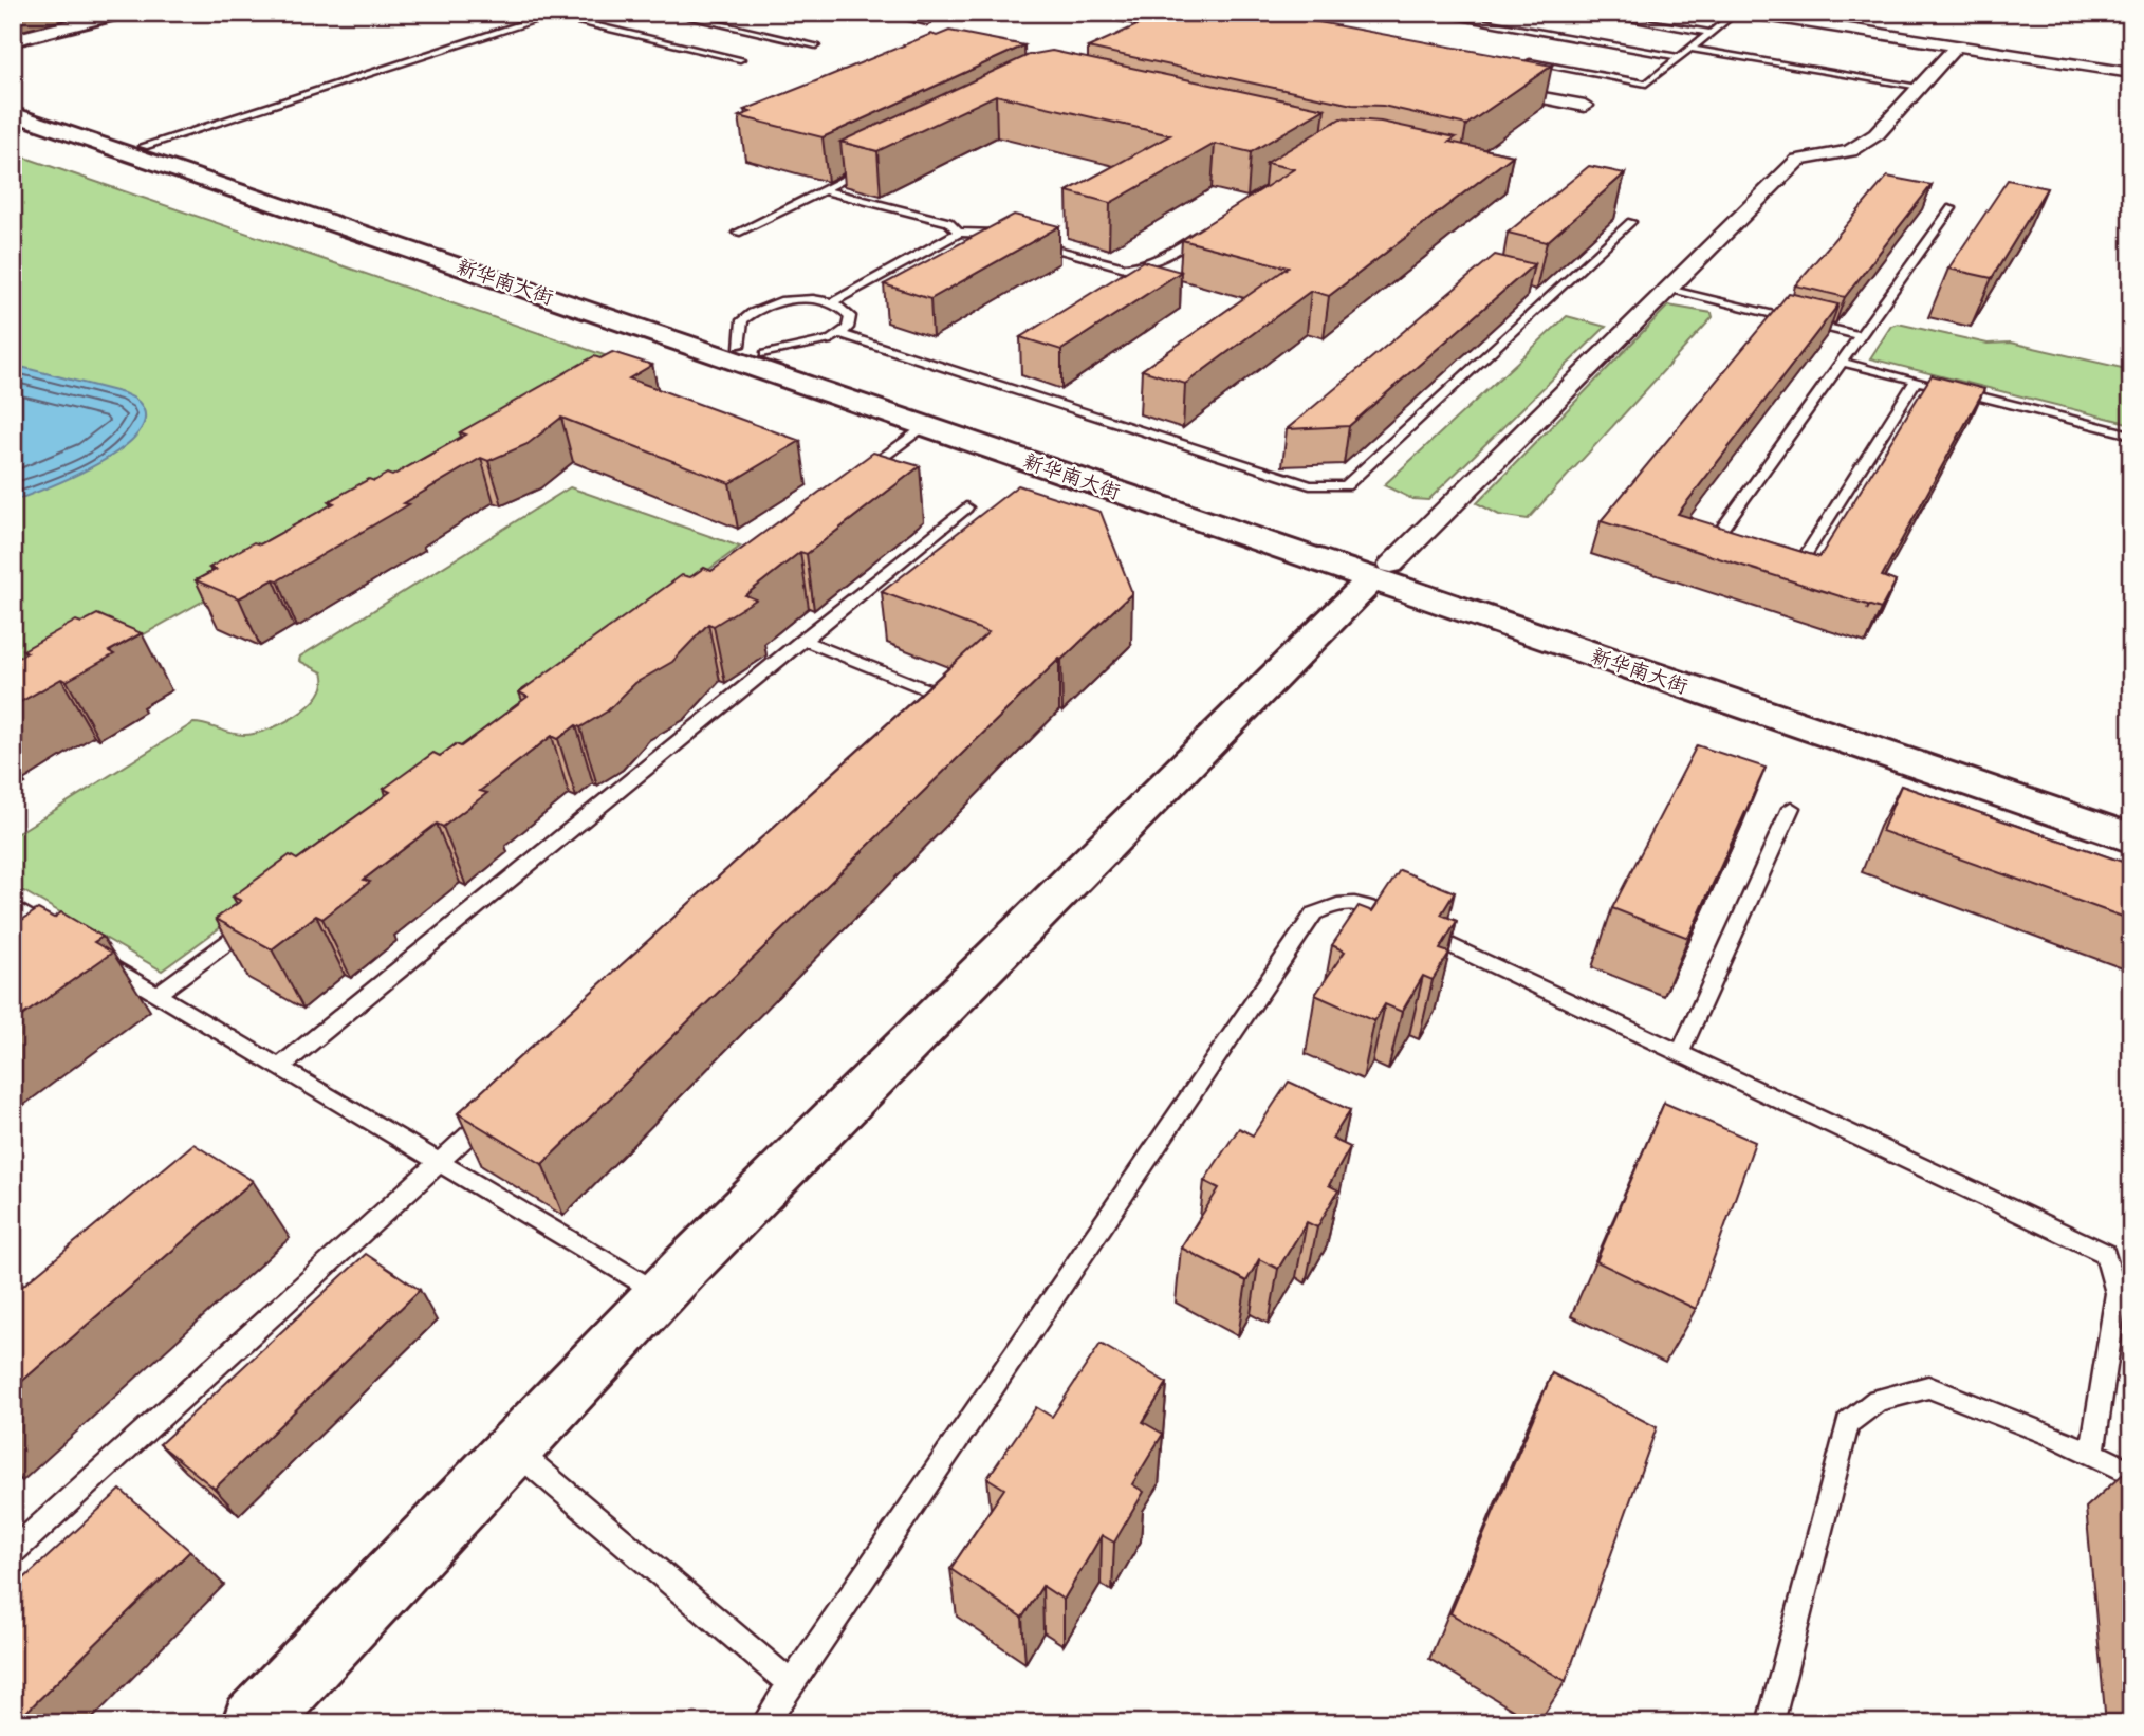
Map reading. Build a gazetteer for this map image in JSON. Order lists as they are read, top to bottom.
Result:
{
  "streets": {
    "main road": ["新华南大街"]
  }
}
